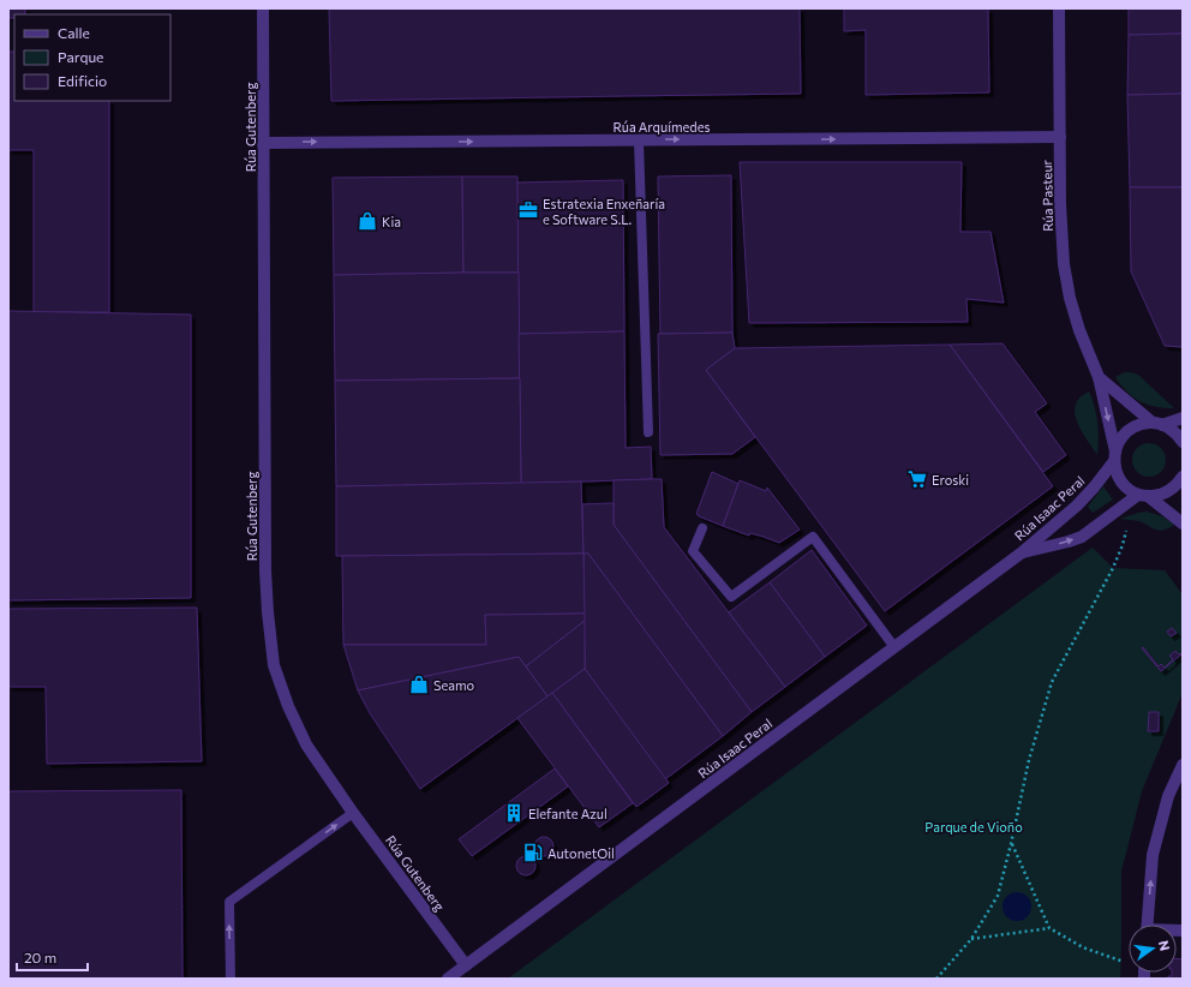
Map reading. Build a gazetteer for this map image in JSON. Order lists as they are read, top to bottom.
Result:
{
  "streets": {
    "street": [
      "Rúa Arquímedes",
      "Rúa Gutenberg",
      "Rúa Pasteur",
      "Rúa Isaac Peral"
    ]
  },
  "crossings": [
    ["Rúa Arquímedes", "Rúa Gutenberg"],
    ["Rúa Arquímedes", "Rúa Pasteur"],
    ["Rúa Gutenberg", "Rúa Isaac Peral"],
    ["Rúa Pasteur", "Rúa Isaac Peral"]
  ],
  "one_way": ["Rúa Arquímedes"],
  "parks": ["Parque de Vioño"],
  "places": {
    "office": ["Estratexia Enxeñaría e Software S.L."],
    "shop": ["Kia", "Seamo"],
    "supermarket": ["Eroski"],
    "building": ["Elefante Azul"],
    "fuel station": ["AutonetOil"]
  },
  "legend": ["Calle", "Parque", "Edificio"],
  "scale_bar": "20 m",
  "north": "right"
}
